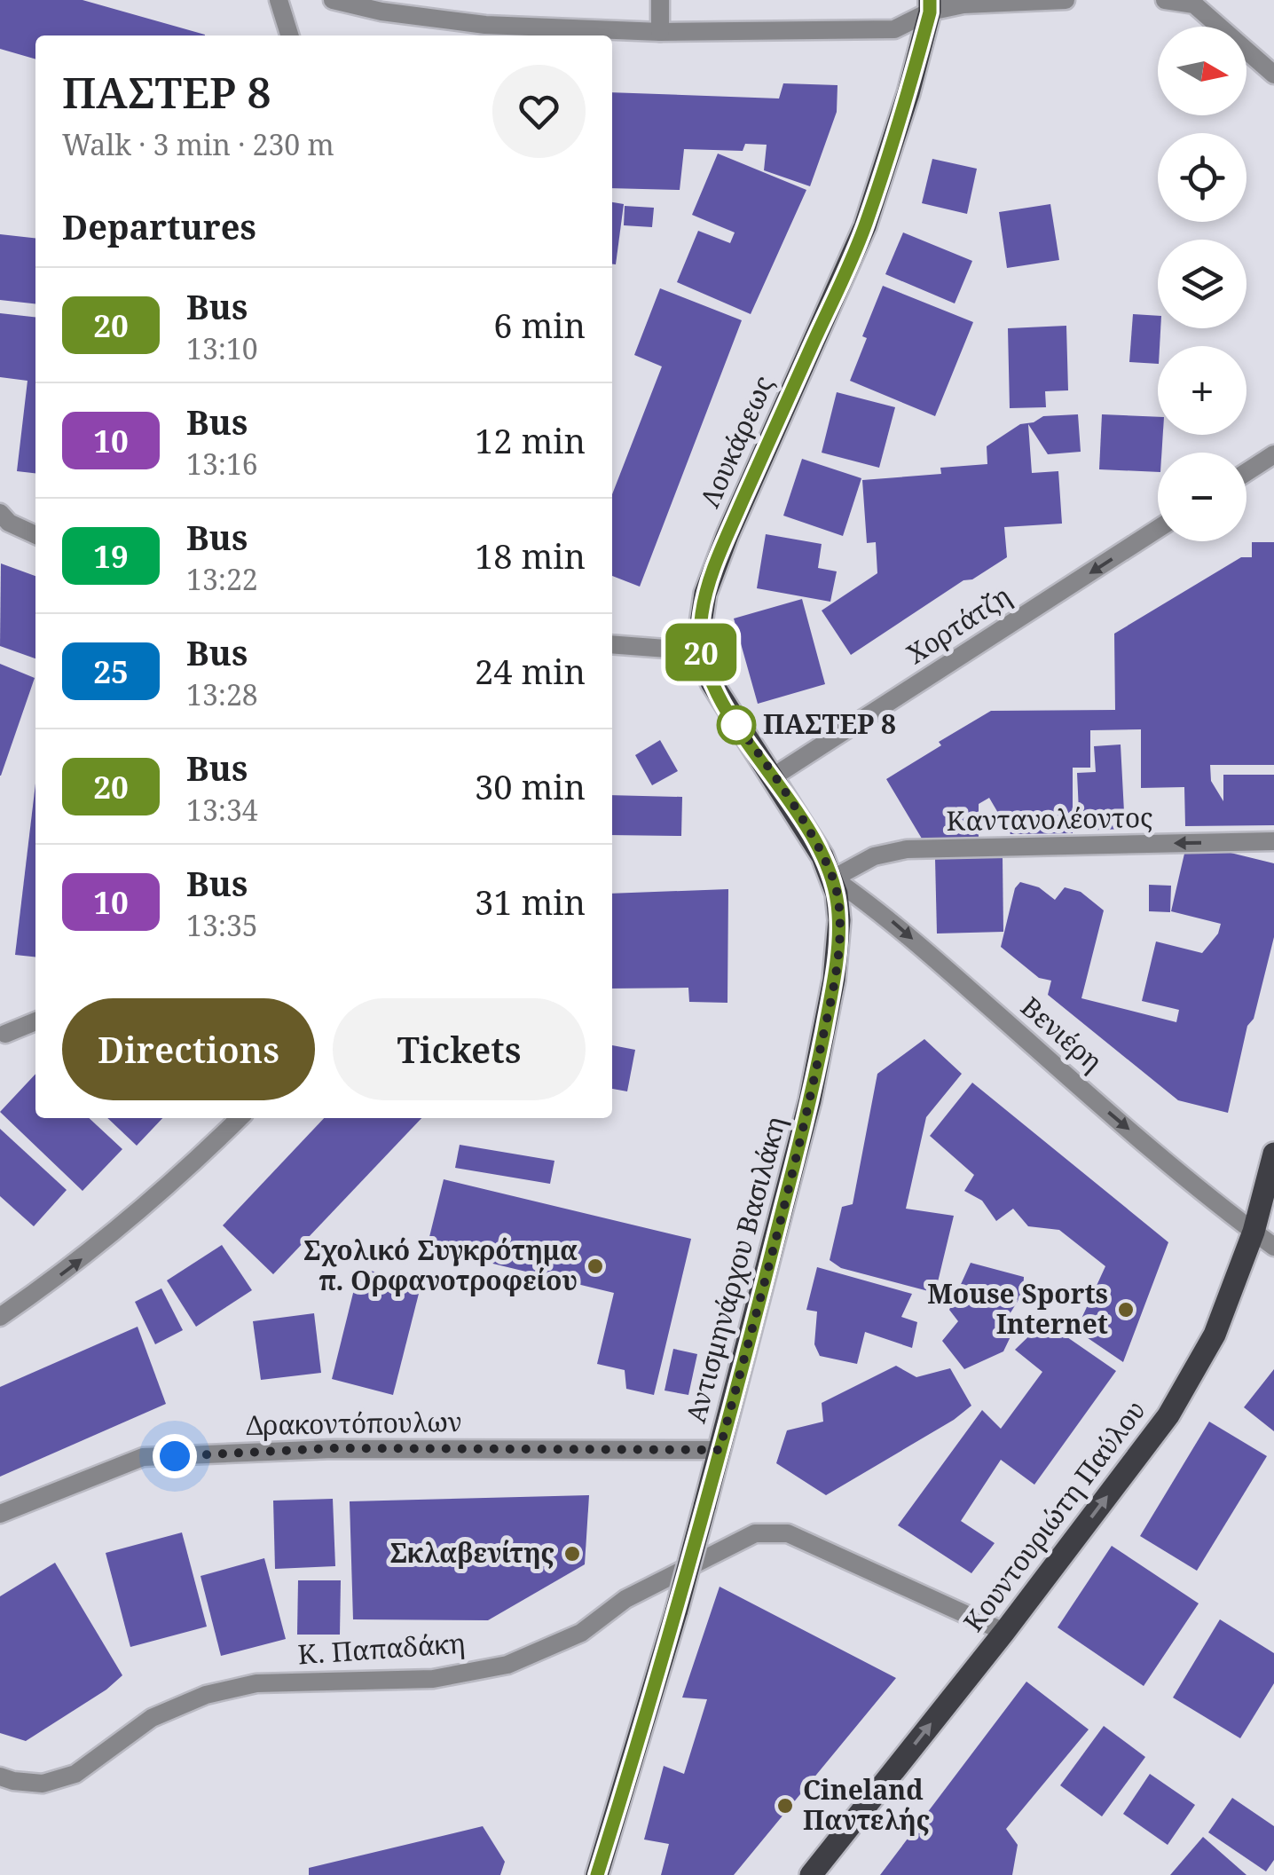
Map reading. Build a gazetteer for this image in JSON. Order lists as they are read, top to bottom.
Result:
{
  "streets": {
    "main road": ["Λουκάρεως", "Αντισμηνάρχου Βασιλάκη", "Κουντουριώτη Παύλου"],
    "street": [
      "Χορτάτζη",
      "Καντανολέοντος",
      "Βενιέρη",
      "Δρακοντόπουλων",
      "Κ. Παπαδάκη"
    ]
  },
  "crossings": [
    ["Λουκάρεως", "Χορτάτζη"],
    ["Λουκάρεως", "Καντανολέοντος"],
    ["Λουκάρεως", "Βενιέρη"],
    ["Λουκάρεως", "Αντισμηνάρχου Βασιλάκη"],
    ["Καντανολέοντος", "Βενιέρη"],
    ["Καντανολέοντος", "Αντισμηνάρχου Βασιλάκη"],
    ["Βενιέρη", "Αντισμηνάρχου Βασιλάκη"],
    ["Βενιέρη", "Κουντουριώτη Παύλου"],
    ["Αντισμηνάρχου Βασιλάκη", "Δρακοντόπουλων"],
    ["Κουντουριώτη Παύλου", "Κ. Παπαδάκη"]
  ],
  "one_way": [
    "Χορτάτζη",
    "Καντανολέοντος",
    "Βενιέρη",
    "Κουντουριώτη Παύλου"
  ],
  "places": [
    "ΠΑΣΤΕΡ 8",
    "Σχολικό Συγκρότημα π. Ορφανοτροφείου",
    "Mouse Sports Internet",
    "Σκλαβενίτης",
    "Cineland Παντελής"
  ],
  "lines": ["bus line 20"],
  "north": "right",
  "page": {
    "on_map": "20",
    "map_buttons": ["+", "−"],
    "heading": [
      ["ΠΑΣΤΕΡ 8", "Walk · 3 min · 230 m"],
      "Departures"
    ],
    "list": [
      {
        "mark": "20",
        "name": "Bus",
        "note": "13:10",
        "value": "6 min"
      },
      {
        "mark": "10",
        "name": "Bus",
        "note": "13:16",
        "value": "12 min"
      },
      {
        "mark": "19",
        "name": "Bus",
        "note": "13:22",
        "value": "18 min"
      },
      {
        "mark": "25",
        "name": "Bus",
        "note": "13:28",
        "value": "24 min"
      },
      {
        "mark": "20",
        "name": "Bus",
        "note": "13:34",
        "value": "30 min"
      },
      {
        "mark": "10",
        "name": "Bus",
        "note": "13:35",
        "value": "31 min"
      }
    ],
    "buttons": ["Directions", "Tickets"]
  }
}
